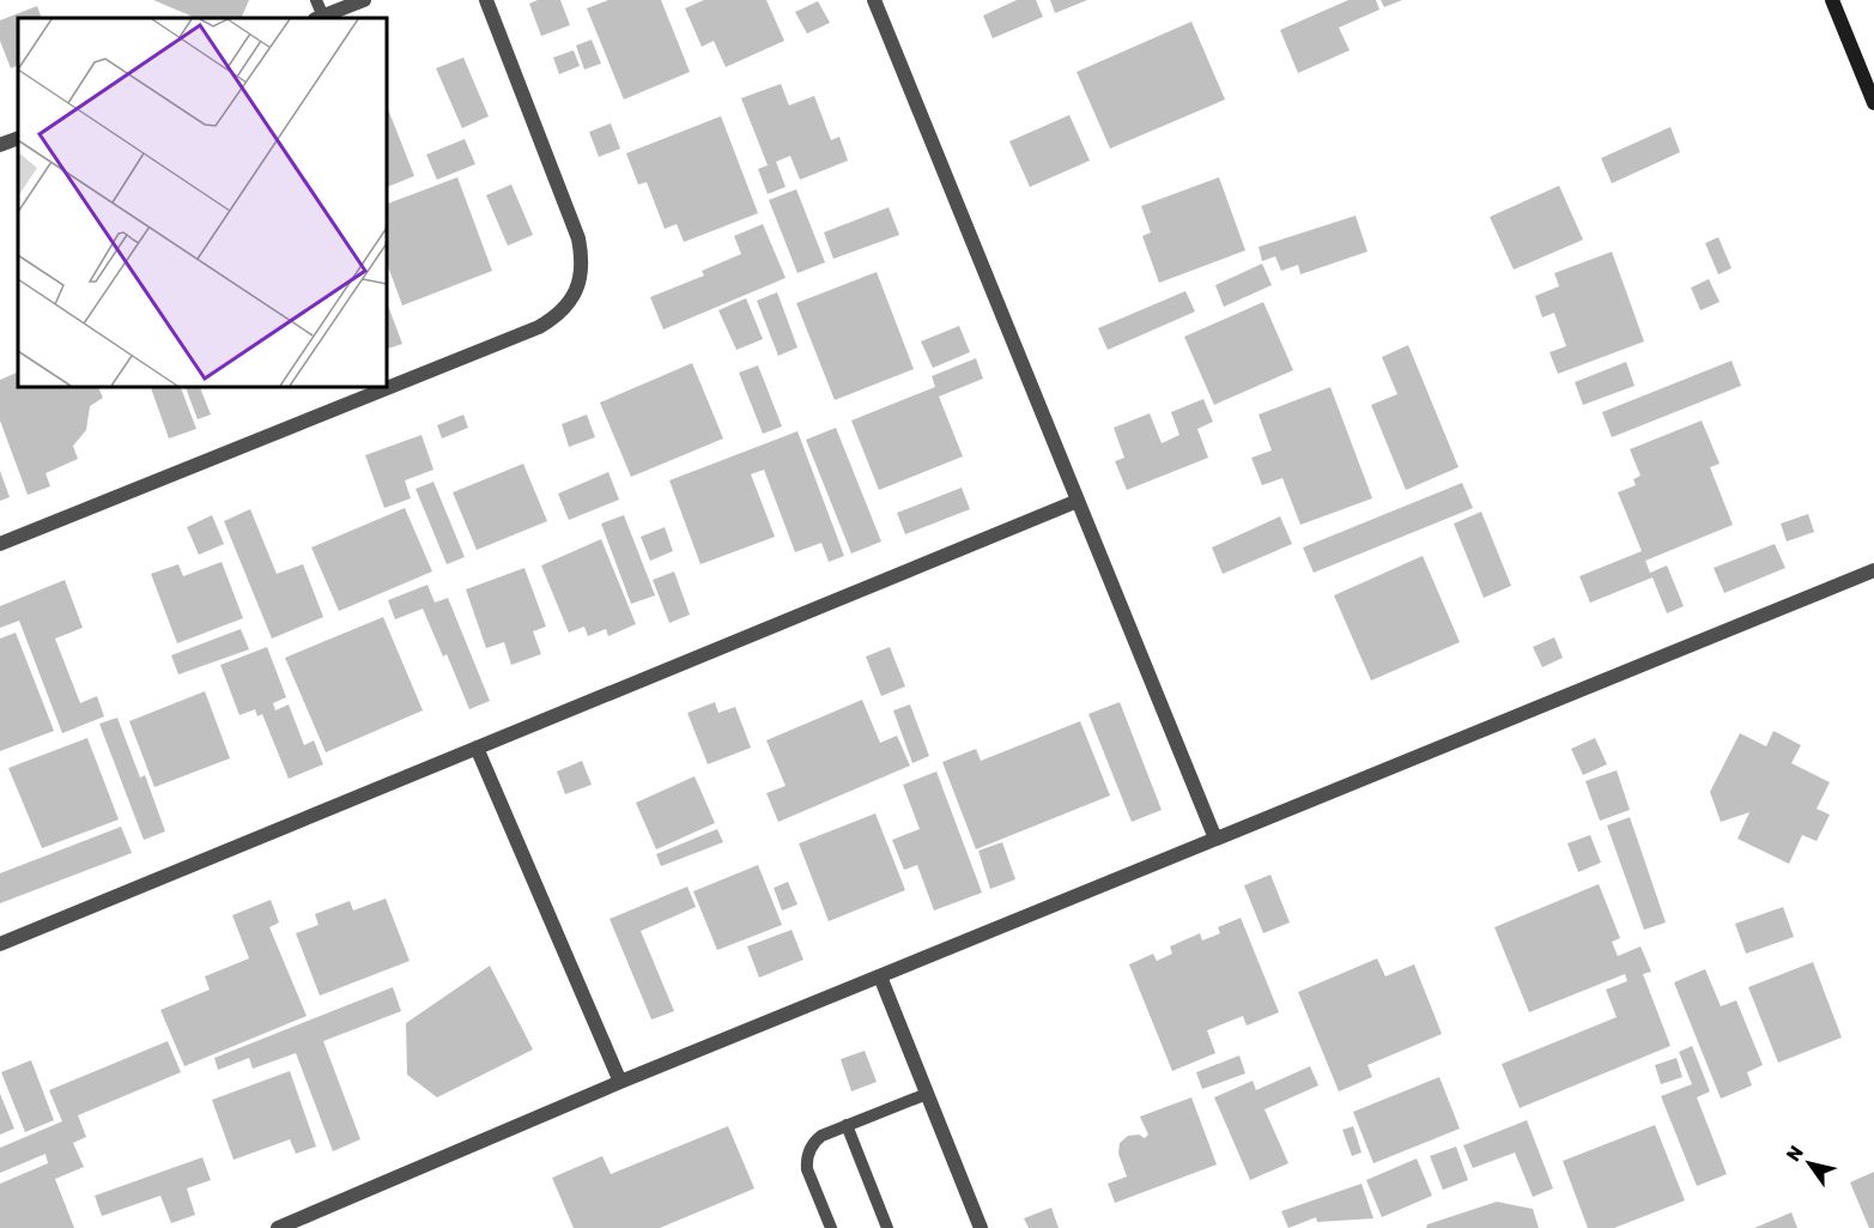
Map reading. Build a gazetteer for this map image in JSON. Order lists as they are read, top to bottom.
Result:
{
  "north": "top left"
}
